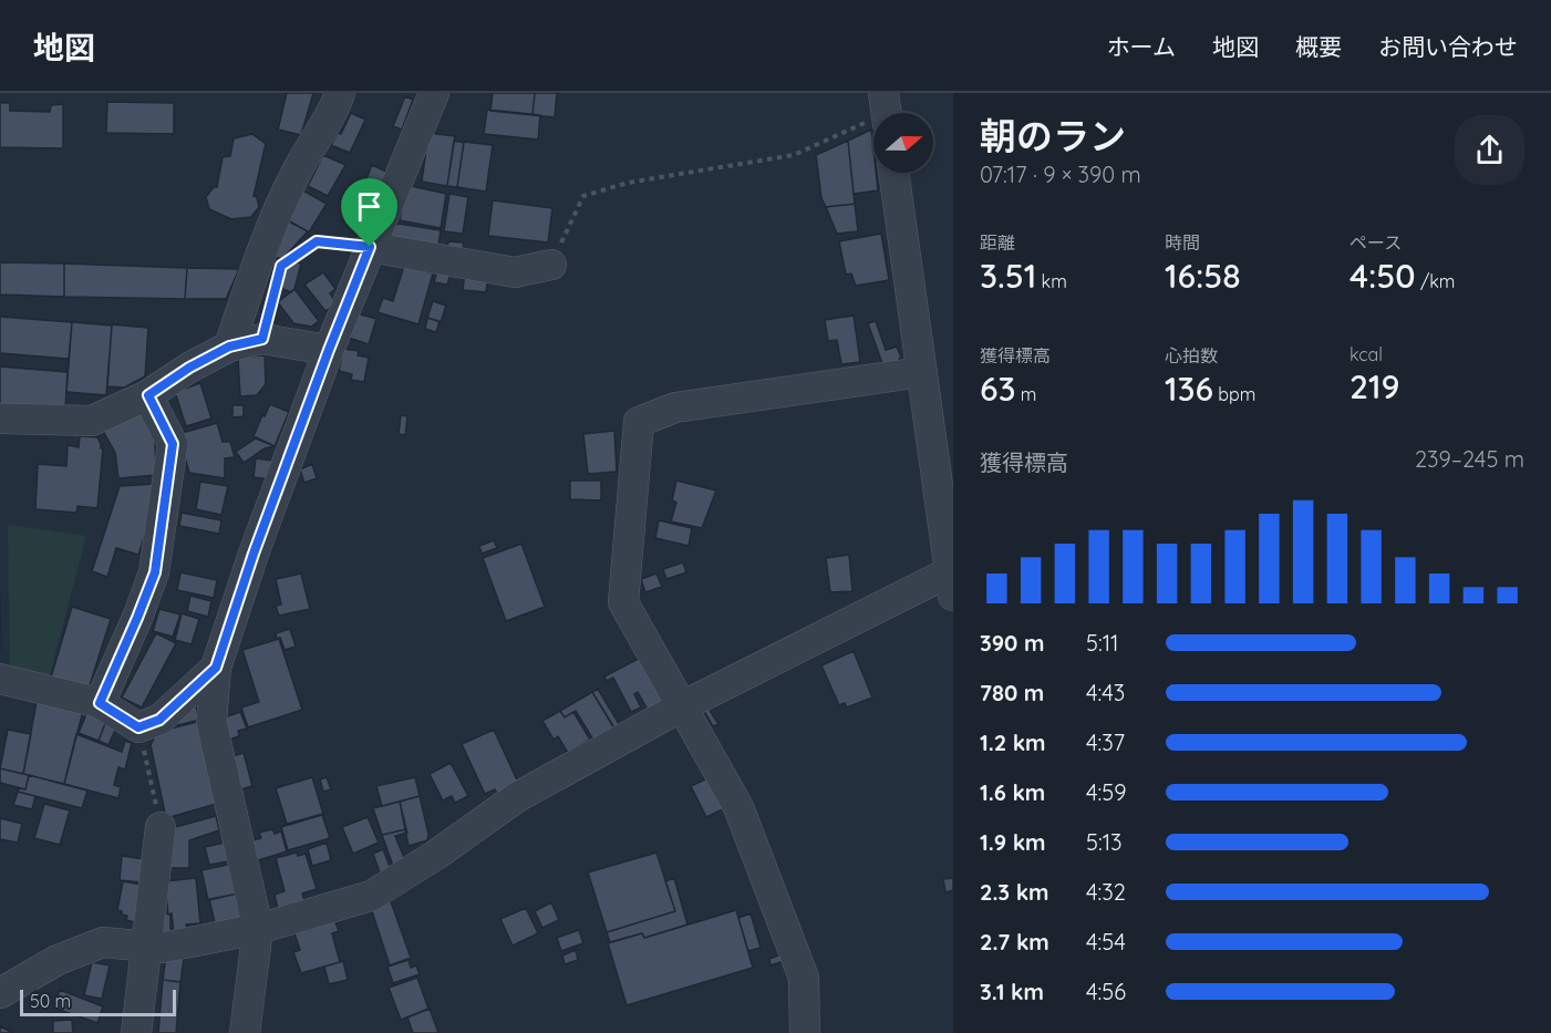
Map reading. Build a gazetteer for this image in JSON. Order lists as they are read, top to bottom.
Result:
{
  "scale_bar": "50 m",
  "north": "right",
  "page": {
    "header": "地図",
    "nav": [
      "ホーム",
      "地図",
      "概要",
      "お問い合わせ"
    ],
    "heading": ["朝のラン", "07:17 · 9 × 390 m"],
    "stats": [
      ["距離", "3.51 km"],
      ["時間", "16:58"],
      ["ペース", "4:50 /km"],
      ["獲得標高", "63 m"],
      ["心拍数", "136 bpm"],
      ["kcal", "219"]
    ],
    "chart": ["獲得標高", "239–245 m"],
    "list": [
      {
        "name": "390 m",
        "note": "5:11"
      },
      {
        "name": "780 m",
        "note": "4:43"
      },
      {
        "name": "1.2 km",
        "note": "4:37"
      },
      {
        "name": "1.6 km",
        "note": "4:59"
      },
      {
        "name": "1.9 km",
        "note": "5:13"
      },
      {
        "name": "2.3 km",
        "note": "4:32"
      },
      {
        "name": "2.7 km",
        "note": "4:54"
      },
      {
        "name": "3.1 km",
        "note": "4:56"
      }
    ],
    "scale": "50 m"
  }
}
